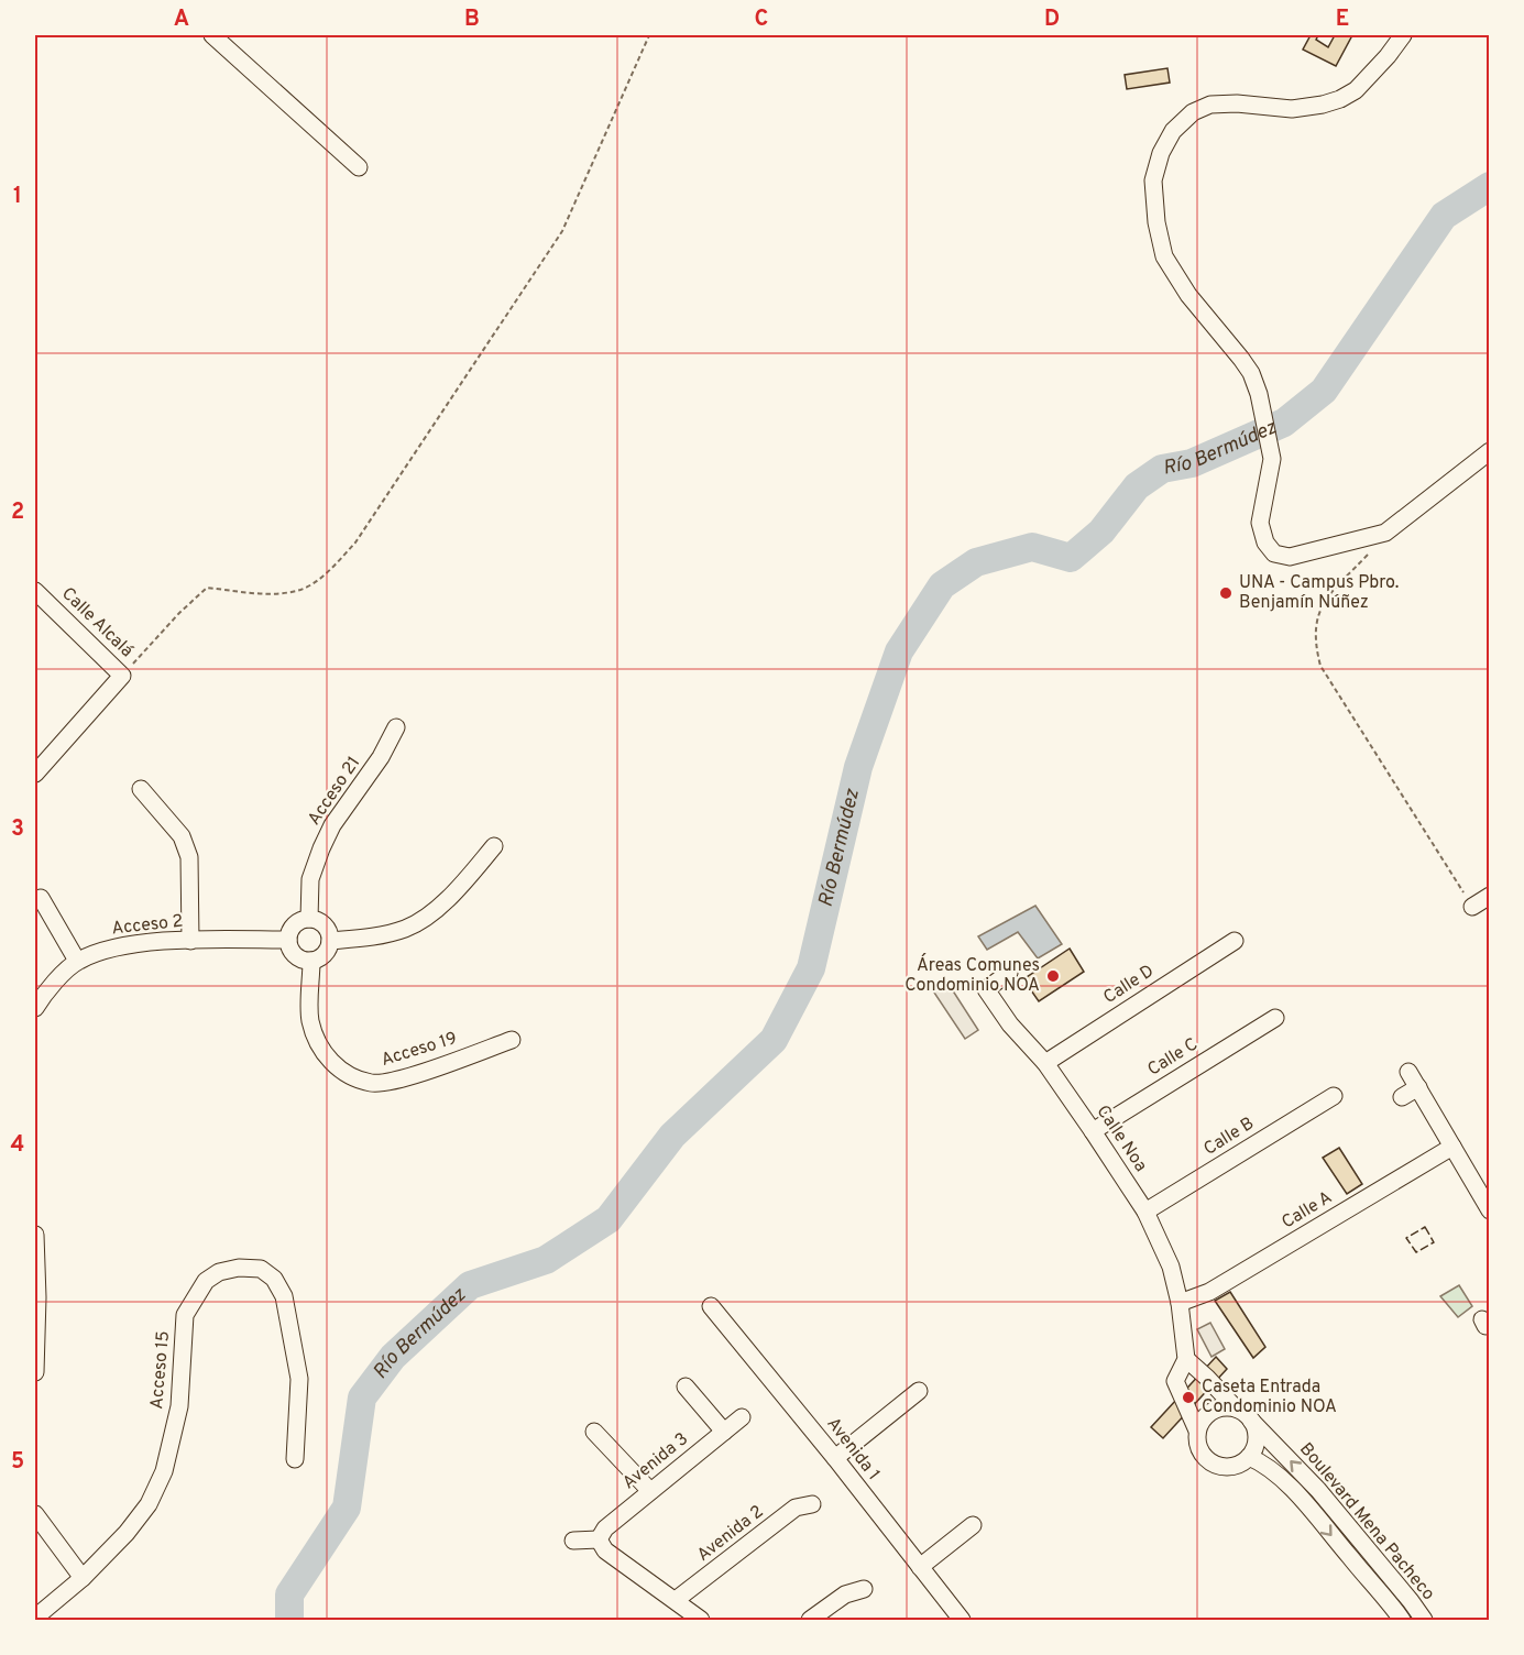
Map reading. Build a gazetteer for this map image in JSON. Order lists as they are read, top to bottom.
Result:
{
  "streets": {
    "street": [
      "Calle Alcalá",
      "Acceso 21",
      "Acceso 2",
      "Calle D",
      "Acceso 19",
      "Calle C",
      "Calle B",
      "Calle Noa",
      "Calle A",
      "Acceso 15",
      "Avenida 1",
      "Avenida 3",
      "Boulevard Mena Pacheco",
      "Avenida 2"
    ]
  },
  "crossings": [
    ["Acceso 21", "Acceso 2"],
    ["Acceso 21", "Acceso 19"],
    ["Acceso 2", "Acceso 19"],
    ["Calle D", "Calle Noa"],
    ["Calle C", "Calle Noa"],
    ["Calle B", "Calle Noa"],
    ["Calle Noa", "Calle A"],
    ["Calle Noa", "Boulevard Mena Pacheco"]
  ],
  "water": ["Río Bermúdez"],
  "places": ["UNA - Campus Pbro. Benjamín Núñez", "Áreas Comunes Condominio NOA", "Caseta Entrada Condominio NOA"],
  "grid": {
    "columns": [
      "A",
      "B",
      "C",
      "D",
      "E"
    ],
    "rows": [
      "1",
      "2",
      "3",
      "4",
      "5"
    ]
  }
}
